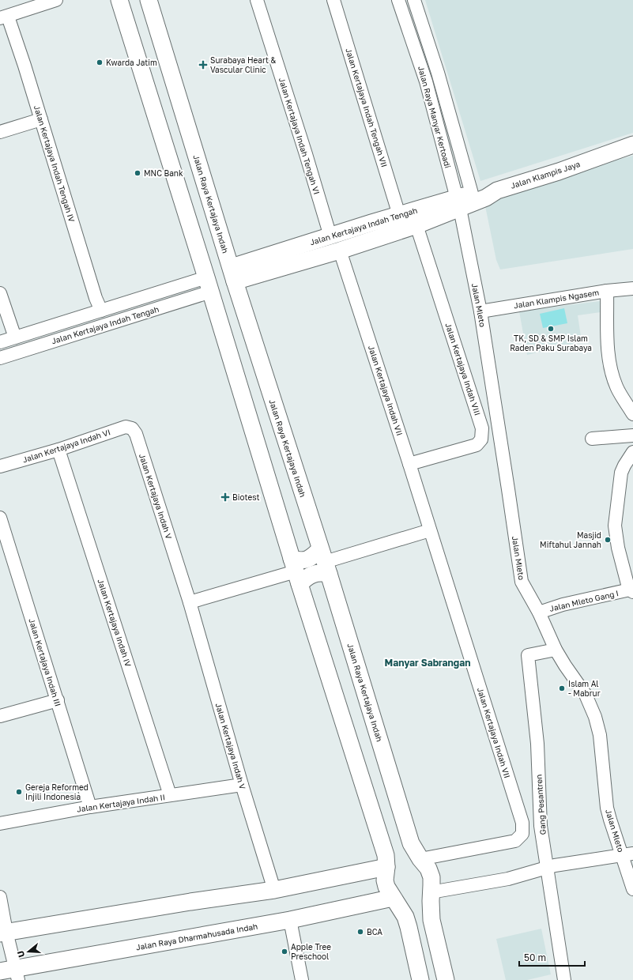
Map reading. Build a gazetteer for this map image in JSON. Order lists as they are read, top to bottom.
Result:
{
  "streets": {
    "main road": [
      "Jalan Klampis Jaya",
      "Jalan Raya Kertajaya Indah",
      "Jalan Kertajaya Indah Tengah",
      "Jalan Raya Dharmahusada Indah"
    ],
    "street": [
      "Jalan Kertajaya Indah Tengah VII",
      "Jalan Raya Manyar Kertoadi",
      "Jalan Kertajaya Indah Tengah VI",
      "Jalan Kertajaya Indah Tengah IV",
      "Jalan Klampis Ngasem",
      "Jalan Mleto",
      "Jalan Kertajaya Indah VIII",
      "Jalan Kertajaya Indah VII",
      "Jalan Kertajaya Indah VI",
      "Jalan Kertajaya Indah V",
      "Jalan Mleto Gang I",
      "Jalan Kertajaya Indah IV",
      "Jalan Kertajaya Indah III",
      "Jalan Kertajaya Indah II",
      "Gang Pesantren"
    ]
  },
  "crossings": [
    ["Jalan Kertajaya Indah Tengah VII", "Jalan Kertajaya Indah Tengah"],
    ["Jalan Raya Manyar Kertoadi", "Jalan Klampis Jaya"],
    ["Jalan Raya Manyar Kertoadi", "Jalan Kertajaya Indah Tengah"],
    ["Jalan Raya Manyar Kertoadi", "Jalan Mleto"],
    ["Jalan Kertajaya Indah Tengah VI", "Jalan Kertajaya Indah Tengah"],
    ["Jalan Kertajaya Indah Tengah IV", "Jalan Kertajaya Indah Tengah"],
    ["Jalan Klampis Jaya", "Jalan Kertajaya Indah Tengah"],
    ["Jalan Klampis Jaya", "Jalan Mleto"],
    ["Jalan Raya Kertajaya Indah", "Jalan Kertajaya Indah Tengah"],
    ["Jalan Raya Kertajaya Indah", "Jalan Kertajaya Indah VII"],
    ["Jalan Kertajaya Indah Tengah", "Jalan Mleto"],
    ["Jalan Kertajaya Indah Tengah", "Jalan Kertajaya Indah VIII"],
    ["Jalan Kertajaya Indah Tengah", "Jalan Kertajaya Indah VII"],
    ["Jalan Klampis Ngasem", "Jalan Mleto"],
    ["Jalan Mleto", "Jalan Mleto Gang I"],
    ["Jalan Mleto", "Gang Pesantren"],
    ["Jalan Kertajaya Indah VIII", "Jalan Kertajaya Indah VII"],
    ["Jalan Kertajaya Indah VI", "Jalan Kertajaya Indah V"],
    ["Jalan Kertajaya Indah VI", "Jalan Kertajaya Indah IV"],
    ["Jalan Kertajaya Indah V", "Jalan Kertajaya Indah II"],
    ["Jalan Kertajaya Indah IV", "Jalan Kertajaya Indah II"],
    ["Jalan Kertajaya Indah III", "Jalan Kertajaya Indah II"]
  ],
  "districts": ["Manyar Sabrangan"],
  "places": {
    "other": [
      "Kwarda Jatim",
      "MNC Bank",
      "TK, SD & SMP Islam Raden Paku Surabaya",
      "Masjid Miftahul Jannah",
      "Islam Al - Mabrur",
      "Gereja Reformed Injili Indonesia",
      "BCA",
      "Apple Tree Preschool"
    ],
    "health": ["Surabaya Heart & Vascular Clinic", "Biotest"]
  },
  "scale_bar": "50 m",
  "north": "left"
}
